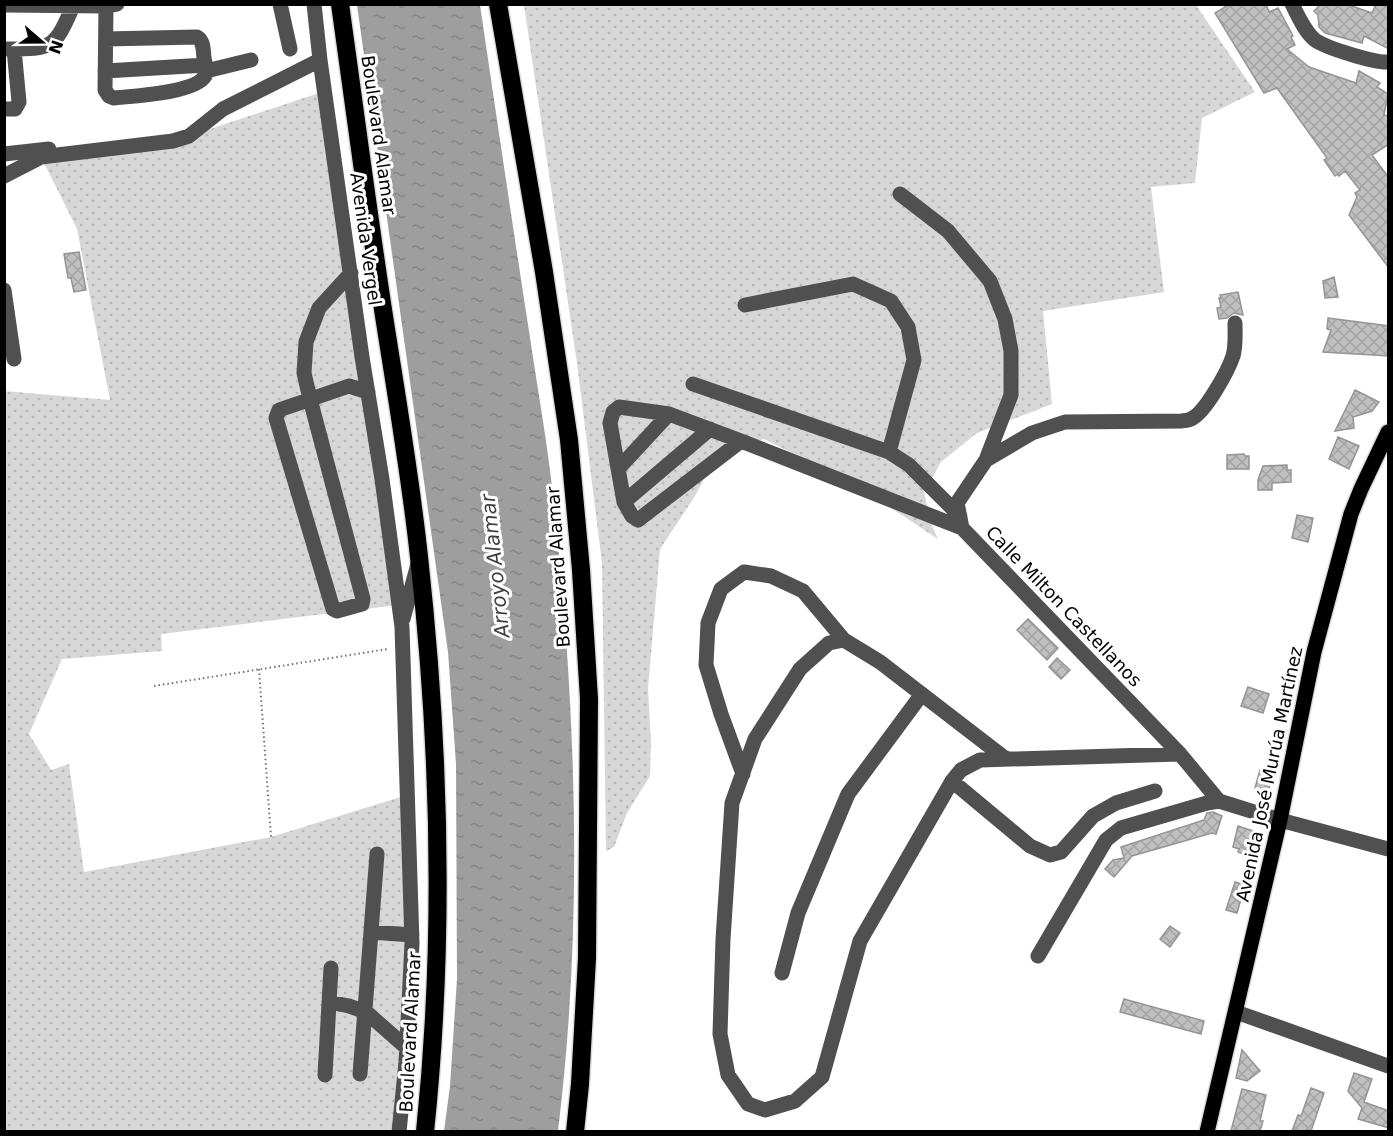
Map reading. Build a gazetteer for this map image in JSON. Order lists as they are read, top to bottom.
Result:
{
  "streets": {
    "highway": ["Boulevard Alamar"],
    "main road": ["Avenida José Murúa Martínez"],
    "street": ["Avenida Vergel", "Calle Milton Castellanos"]
  },
  "water": ["Arroyo Alamar"],
  "north": "right"
}
